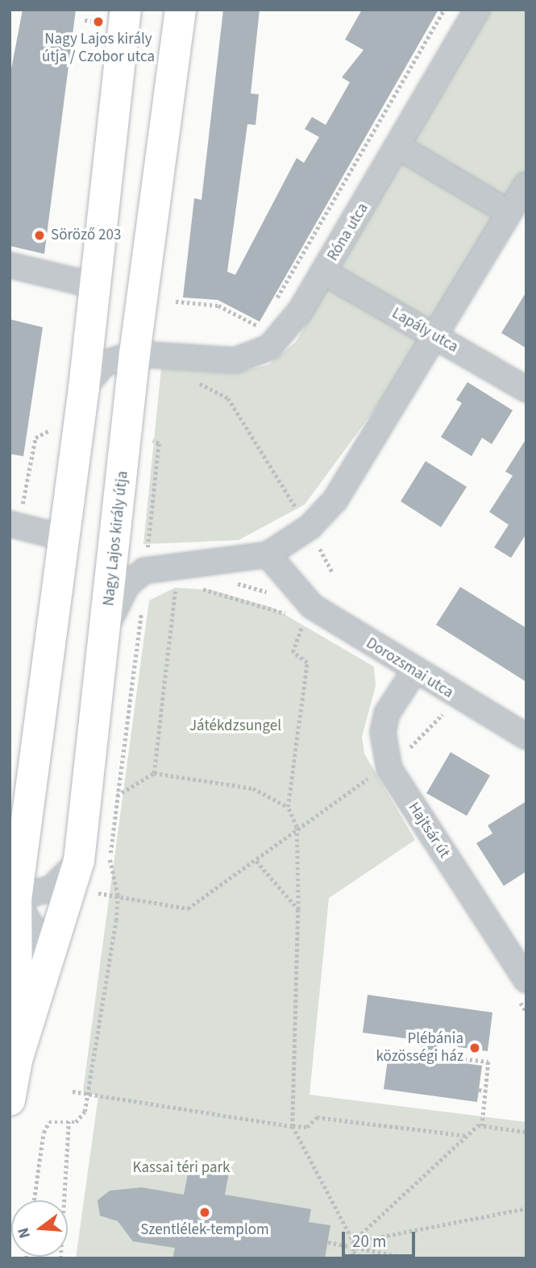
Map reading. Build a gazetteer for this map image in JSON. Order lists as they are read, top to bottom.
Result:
{
  "streets": {
    "main road": ["Nagy Lajos király útja"],
    "street": [
      "Róna utca",
      "Lapály utca",
      "Dorozsmai utca",
      "Hajtsár út"
    ]
  },
  "crossings": [
    ["Róna utca", "Lapály utca"],
    ["Róna utca", "Nagy Lajos király útja"],
    ["Dorozsmai utca", "Hajtsár út"]
  ],
  "parks": ["Játékdzsungel", "Kassai téri park"],
  "places": [
    "Nagy Lajos király útja / Czobor utca",
    "Söröző 203",
    "Plébánia közösségi ház",
    "Szentlélek-templom"
  ],
  "scale_bar": "20 m",
  "north": "left"
}
